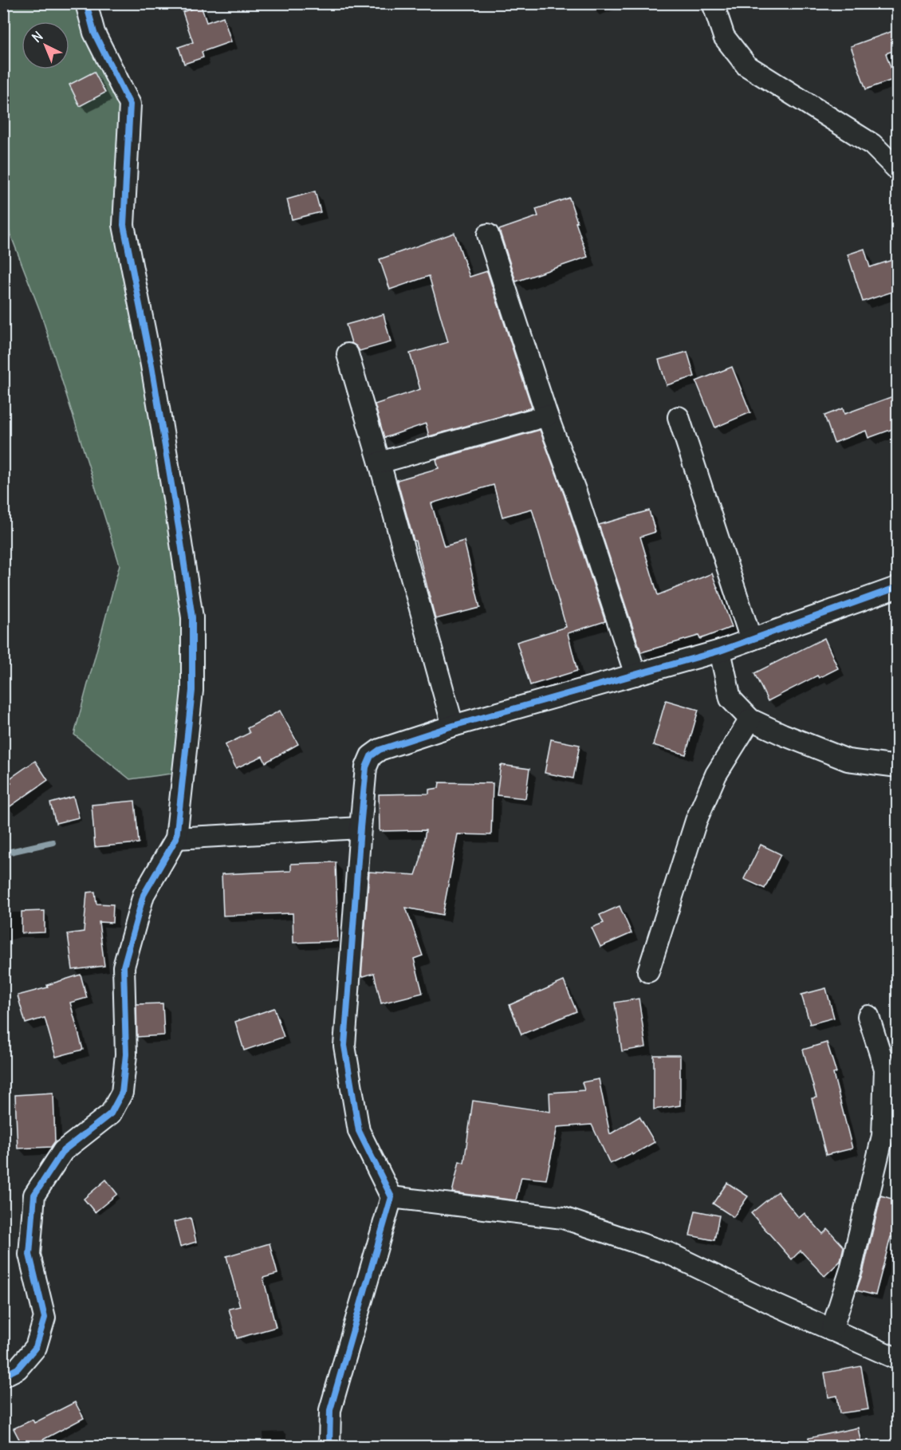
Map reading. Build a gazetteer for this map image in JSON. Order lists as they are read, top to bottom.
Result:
{
  "north": "top left"
}
